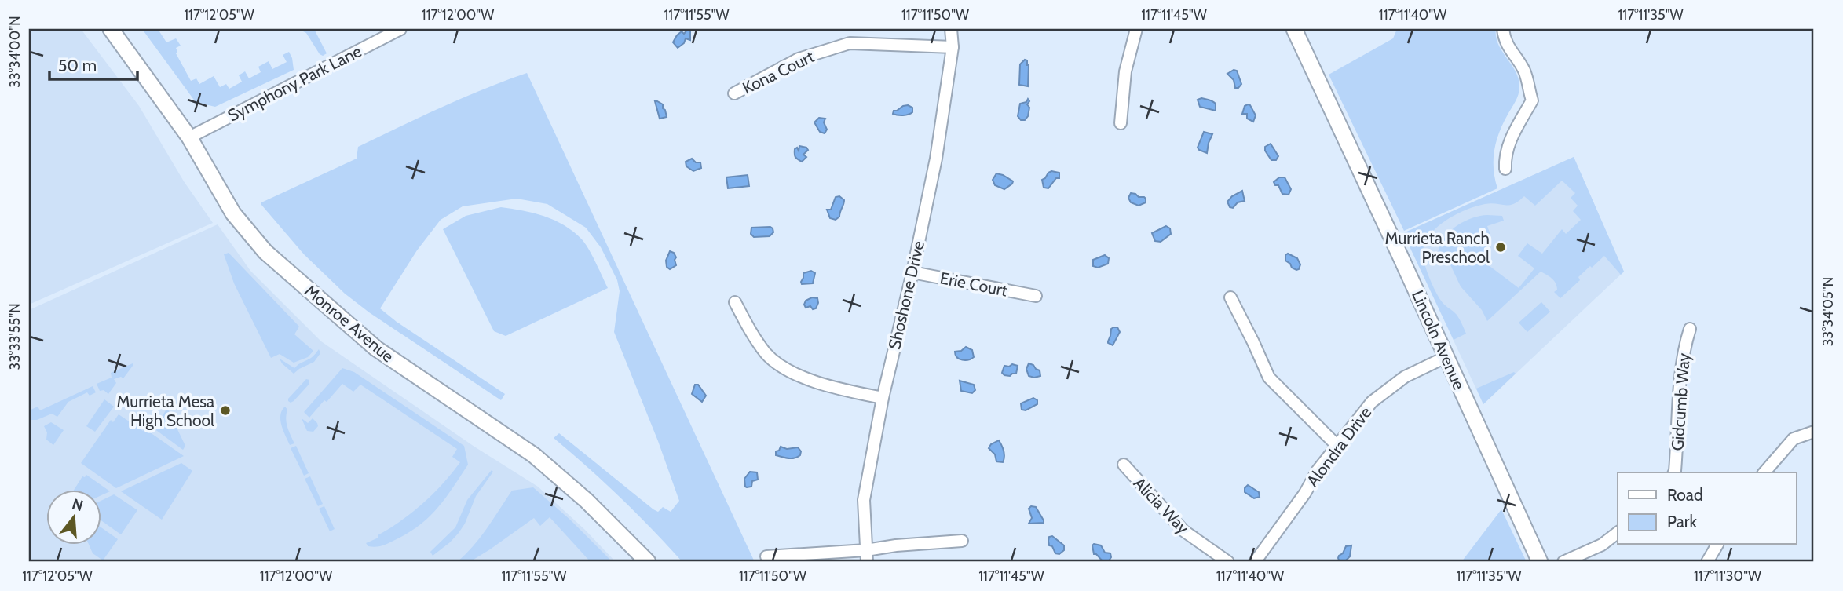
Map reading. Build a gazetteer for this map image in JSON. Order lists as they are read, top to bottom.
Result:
{
  "streets": {
    "street": [
      "Kona Court",
      "Symphony Park Lane",
      "Erie Court",
      "Shoshone Drive",
      "Monroe Avenue",
      "Lincoln Avenue",
      "Gidcumb Way",
      "Alondra Drive",
      "Alicia Way"
    ]
  },
  "crossings": [
    ["Kona Court", "Shoshone Drive"],
    ["Symphony Park Lane", "Monroe Avenue"],
    ["Erie Court", "Shoshone Drive"],
    ["Lincoln Avenue", "Alondra Drive"]
  ],
  "places": ["Murrieta Ranch Preschool", "Murrieta Mesa High School"],
  "legend": ["Road", "Park"],
  "scale_bar": "50 m",
  "north": "top",
  "coordinates": [
    "117°12'05\"W",
    "117°12'00\"W",
    "117°11'55\"W",
    "117°11'50\"W",
    "117°11'45\"W",
    "117°11'40\"W",
    "117°11'35\"W",
    "33°34'00\"N",
    "33°34'05\"N",
    "33°33'55\"N",
    "117°11'30\"W"
  ]
}
